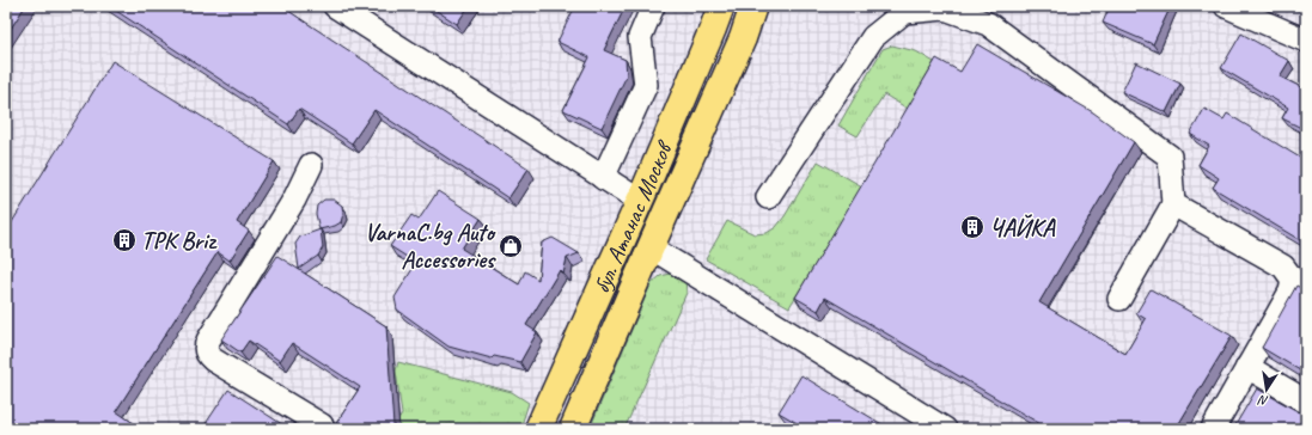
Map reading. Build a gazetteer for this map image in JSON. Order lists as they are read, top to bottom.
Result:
{
  "streets": {
    "main road": ["бул. Атанас Москов"]
  },
  "places": {
    "building": ["ЧАЙКА", "TPK Briz"],
    "shop": ["VarnaC.bg Auto Accessories"]
  },
  "north": "bottom"
}
